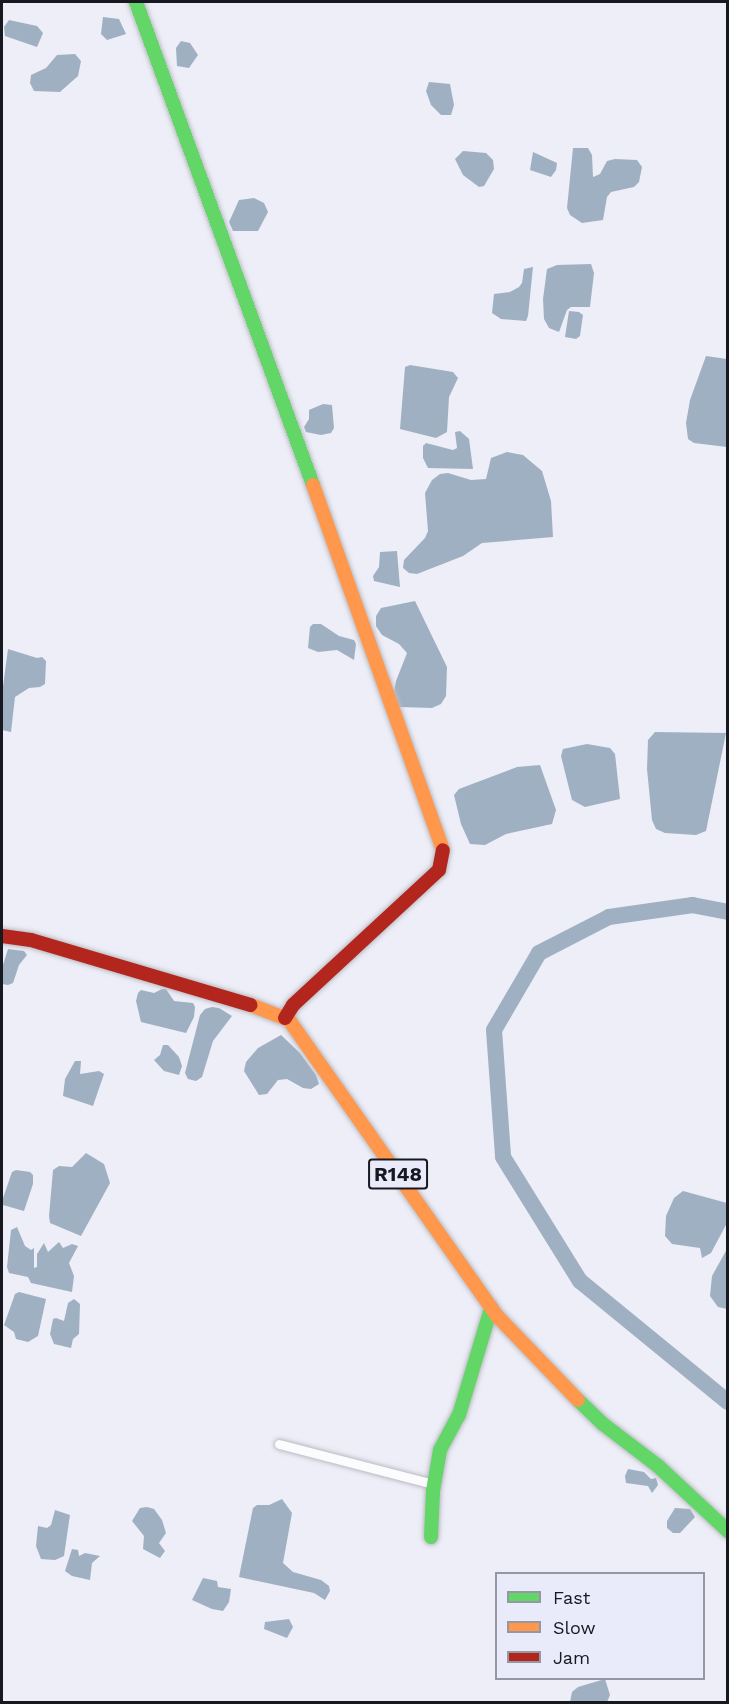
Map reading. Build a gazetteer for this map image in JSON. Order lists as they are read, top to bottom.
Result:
{
  "streets": {
    "main road": ["R148"]
  },
  "legend": ["Fast", "Slow", "Jam"]
}
